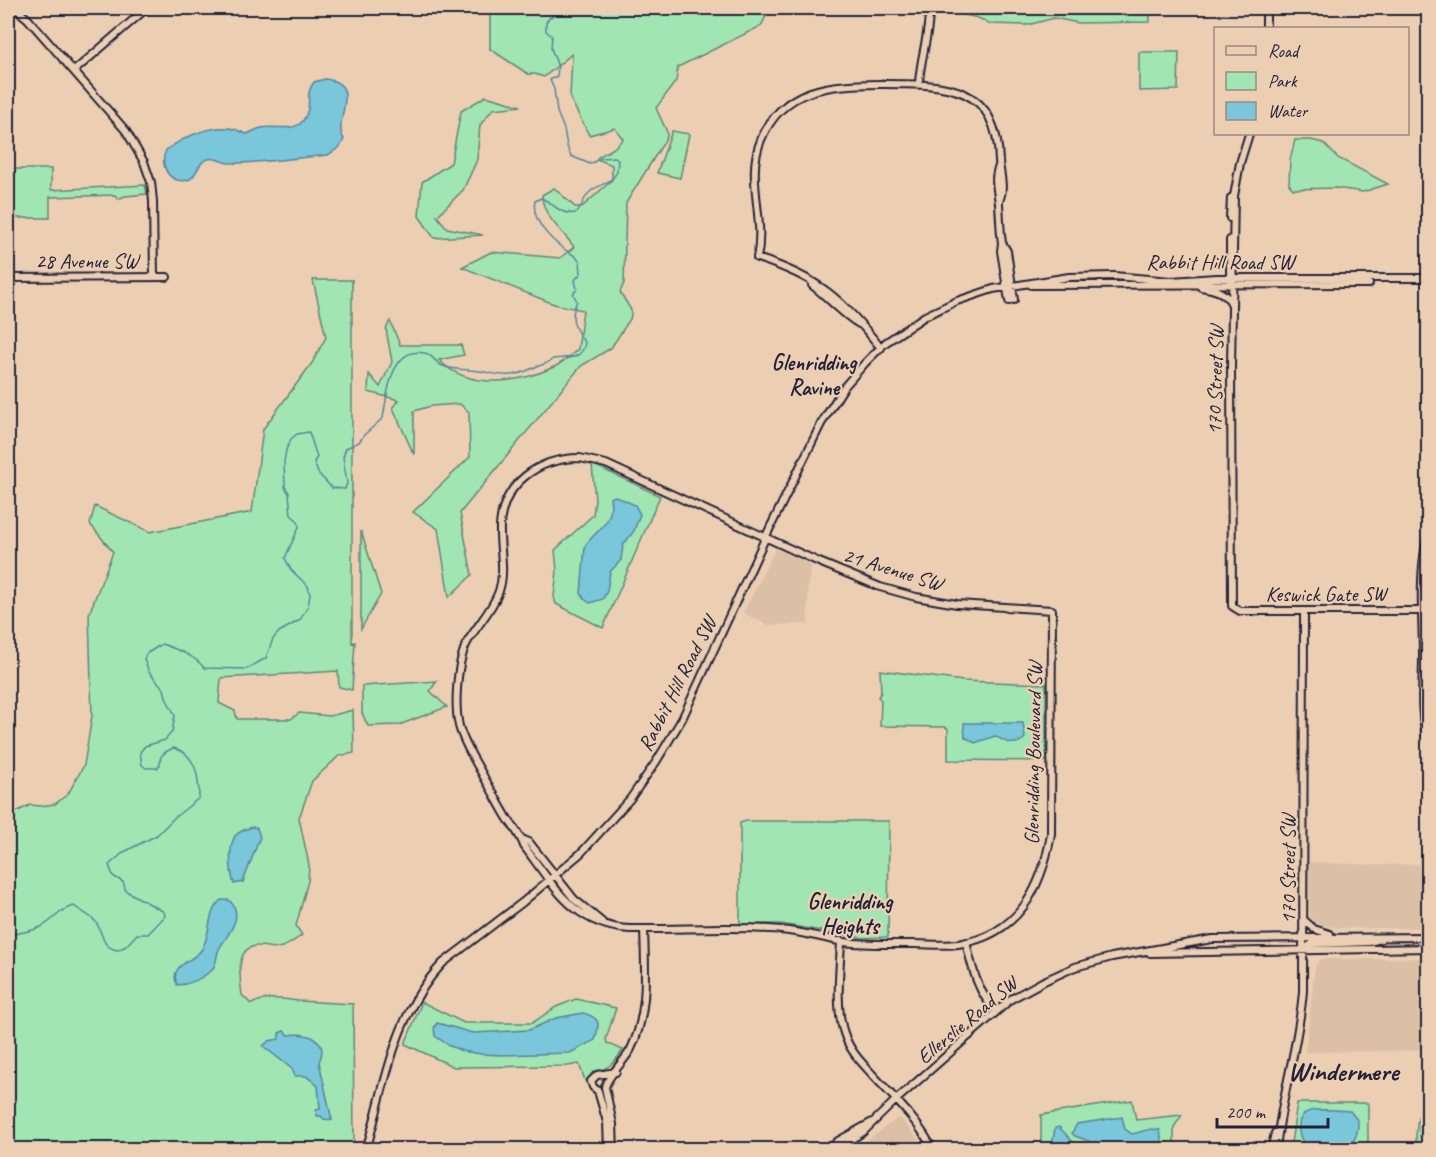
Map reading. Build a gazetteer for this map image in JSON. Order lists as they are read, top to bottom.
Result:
{
  "streets": {
    "main road": [
      "28 Avenue SW",
      "Rabbit Hill Road SW",
      "170 Street SW",
      "21 Avenue SW",
      "Keswick Gate SW",
      "Glenridding Boulevard SW",
      "Ellerslie Road SW"
    ]
  },
  "crossings": [
    ["Rabbit Hill Road SW", "170 Street SW"],
    ["Rabbit Hill Road SW", "21 Avenue SW"],
    ["Rabbit Hill Road SW", "Glenridding Boulevard SW"],
    ["170 Street SW", "Keswick Gate SW"],
    ["170 Street SW", "Ellerslie Road SW"],
    ["21 Avenue SW", "Glenridding Boulevard SW"]
  ],
  "districts": ["Glenridding Ravine", "Glenridding Heights", "Windermere"],
  "legend": ["Road", "Park", "Water"],
  "scale_bar": "200 m"
}
